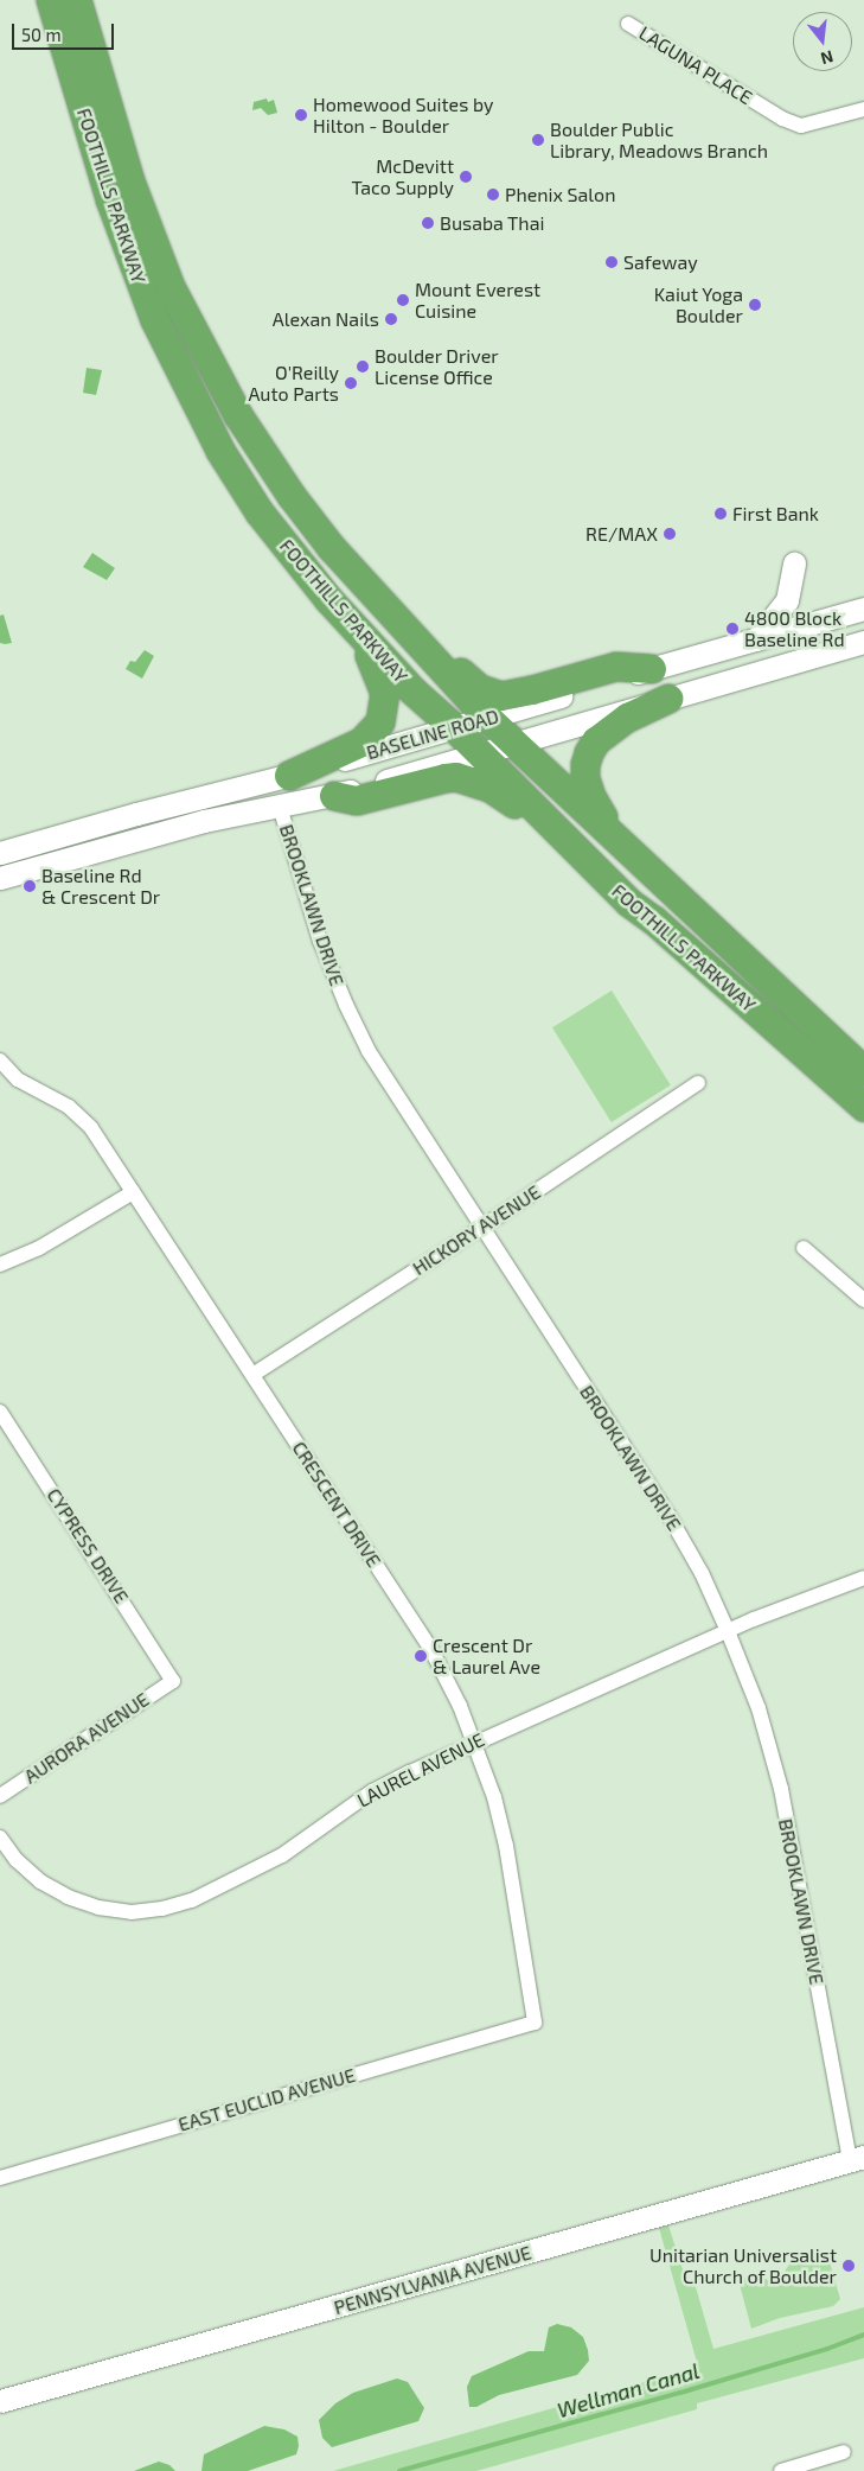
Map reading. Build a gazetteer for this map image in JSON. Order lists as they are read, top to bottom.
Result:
{
  "streets": {
    "highway": ["FOOTHILLS PARKWAY"],
    "main road": ["BASELINE ROAD", "PENNSYLVANIA AVENUE"],
    "street": [
      "LAGUNA PLACE",
      "BROOKLAWN DRIVE",
      "HICKORY AVENUE",
      "CRESCENT DRIVE",
      "CYPRESS DRIVE",
      "AURORA AVENUE",
      "LAUREL AVENUE",
      "EAST EUCLID AVENUE"
    ]
  },
  "crossings": [
    ["FOOTHILLS PARKWAY", "BASELINE ROAD"],
    ["BASELINE ROAD", "BROOKLAWN DRIVE"],
    ["BROOKLAWN DRIVE", "HICKORY AVENUE"],
    ["BROOKLAWN DRIVE", "LAUREL AVENUE"],
    ["BROOKLAWN DRIVE", "PENNSYLVANIA AVENUE"],
    ["HICKORY AVENUE", "CRESCENT DRIVE"],
    ["CRESCENT DRIVE", "LAUREL AVENUE"],
    ["CRESCENT DRIVE", "EAST EUCLID AVENUE"],
    ["CYPRESS DRIVE", "AURORA AVENUE"]
  ],
  "water": ["Wellman Canal"],
  "places": [
    "Homewood Suites by Hilton - Boulder",
    "Boulder Public Library, Meadows Branch",
    "McDevitt Taco Supply",
    "Phenix Salon",
    "Busaba Thai",
    "Safeway",
    "Mount Everest Cuisine",
    "Kaiut Yoga Boulder",
    "Alexan Nails",
    "Boulder Driver License Office",
    "O'Reilly Auto Parts",
    "First Bank",
    "RE/MAX",
    "4800 Block Baseline Rd",
    "Baseline Rd & Crescent Dr",
    "Crescent Dr & Laurel Ave",
    "Unitarian Universalist Church of Boulder"
  ],
  "scale_bar": "50 m",
  "north": "bottom"
}
